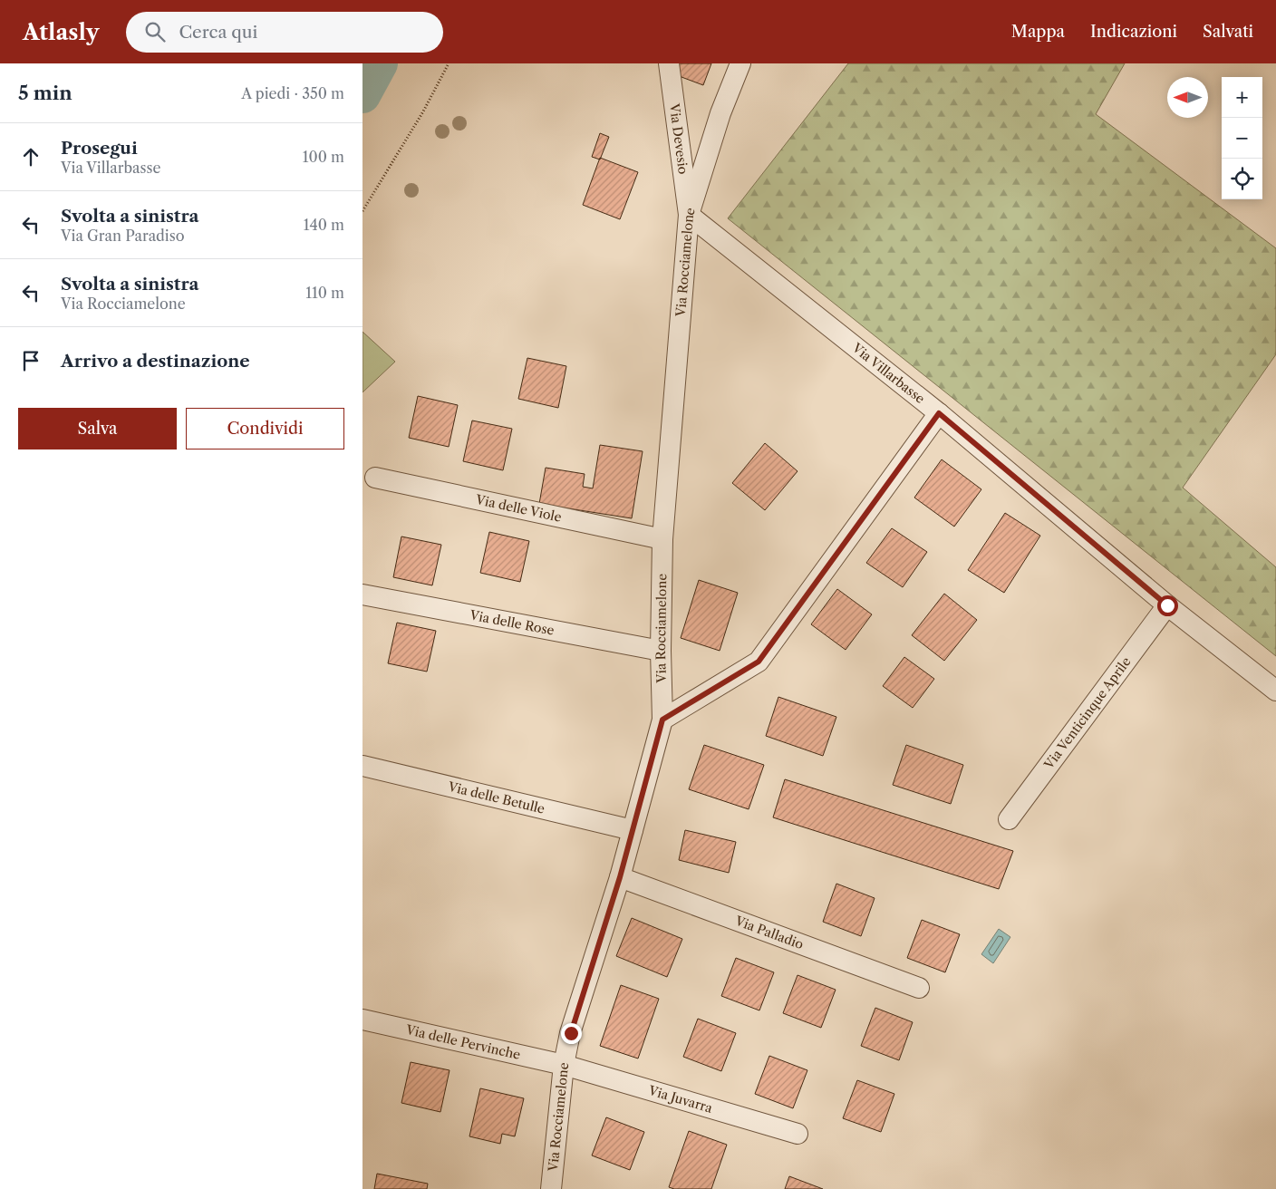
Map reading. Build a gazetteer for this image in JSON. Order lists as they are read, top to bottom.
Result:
{
  "streets": {
    "street": [
      "Via Devesio",
      "Via Rocciamelone",
      "Via Villarbasse",
      "Via delle Viole",
      "Via delle Rose",
      "Via Venticinque Aprile",
      "Via delle Betulle",
      "Via Palladio",
      "Via delle Pervinche",
      "Via Juvarra"
    ]
  },
  "crossings": [
    ["Via Devesio", "Via Rocciamelone"],
    ["Via Devesio", "Via Villarbasse"],
    ["Via Rocciamelone", "Via Villarbasse"],
    ["Via Rocciamelone", "Via delle Viole"],
    ["Via Rocciamelone", "Via delle Rose"],
    ["Via Rocciamelone", "Via delle Betulle"],
    ["Via Rocciamelone", "Via Palladio"],
    ["Via Rocciamelone", "Via delle Pervinche"],
    ["Via Rocciamelone", "Via Juvarra"],
    ["Via Villarbasse", "Via Venticinque Aprile"],
    ["Via delle Pervinche", "Via Juvarra"]
  ],
  "north": "left",
  "page": {
    "header": "Atlasly",
    "search": "Cerca qui",
    "nav": ["Mappa", "Indicazioni", "Salvati"],
    "heading": ["5 min", "A piedi · 350 m"],
    "map_buttons": ["+", "−"],
    "list": [
      ["Prosegui", "Via Villarbasse", "100 m"],
      ["Svolta a sinistra", "Via Gran Paradiso", "140 m"],
      ["Svolta a sinistra", "Via Rocciamelone", "110 m"],
      "Arrivo a destinazione"
    ],
    "buttons": ["Salva", "Condividi"]
  }
}
